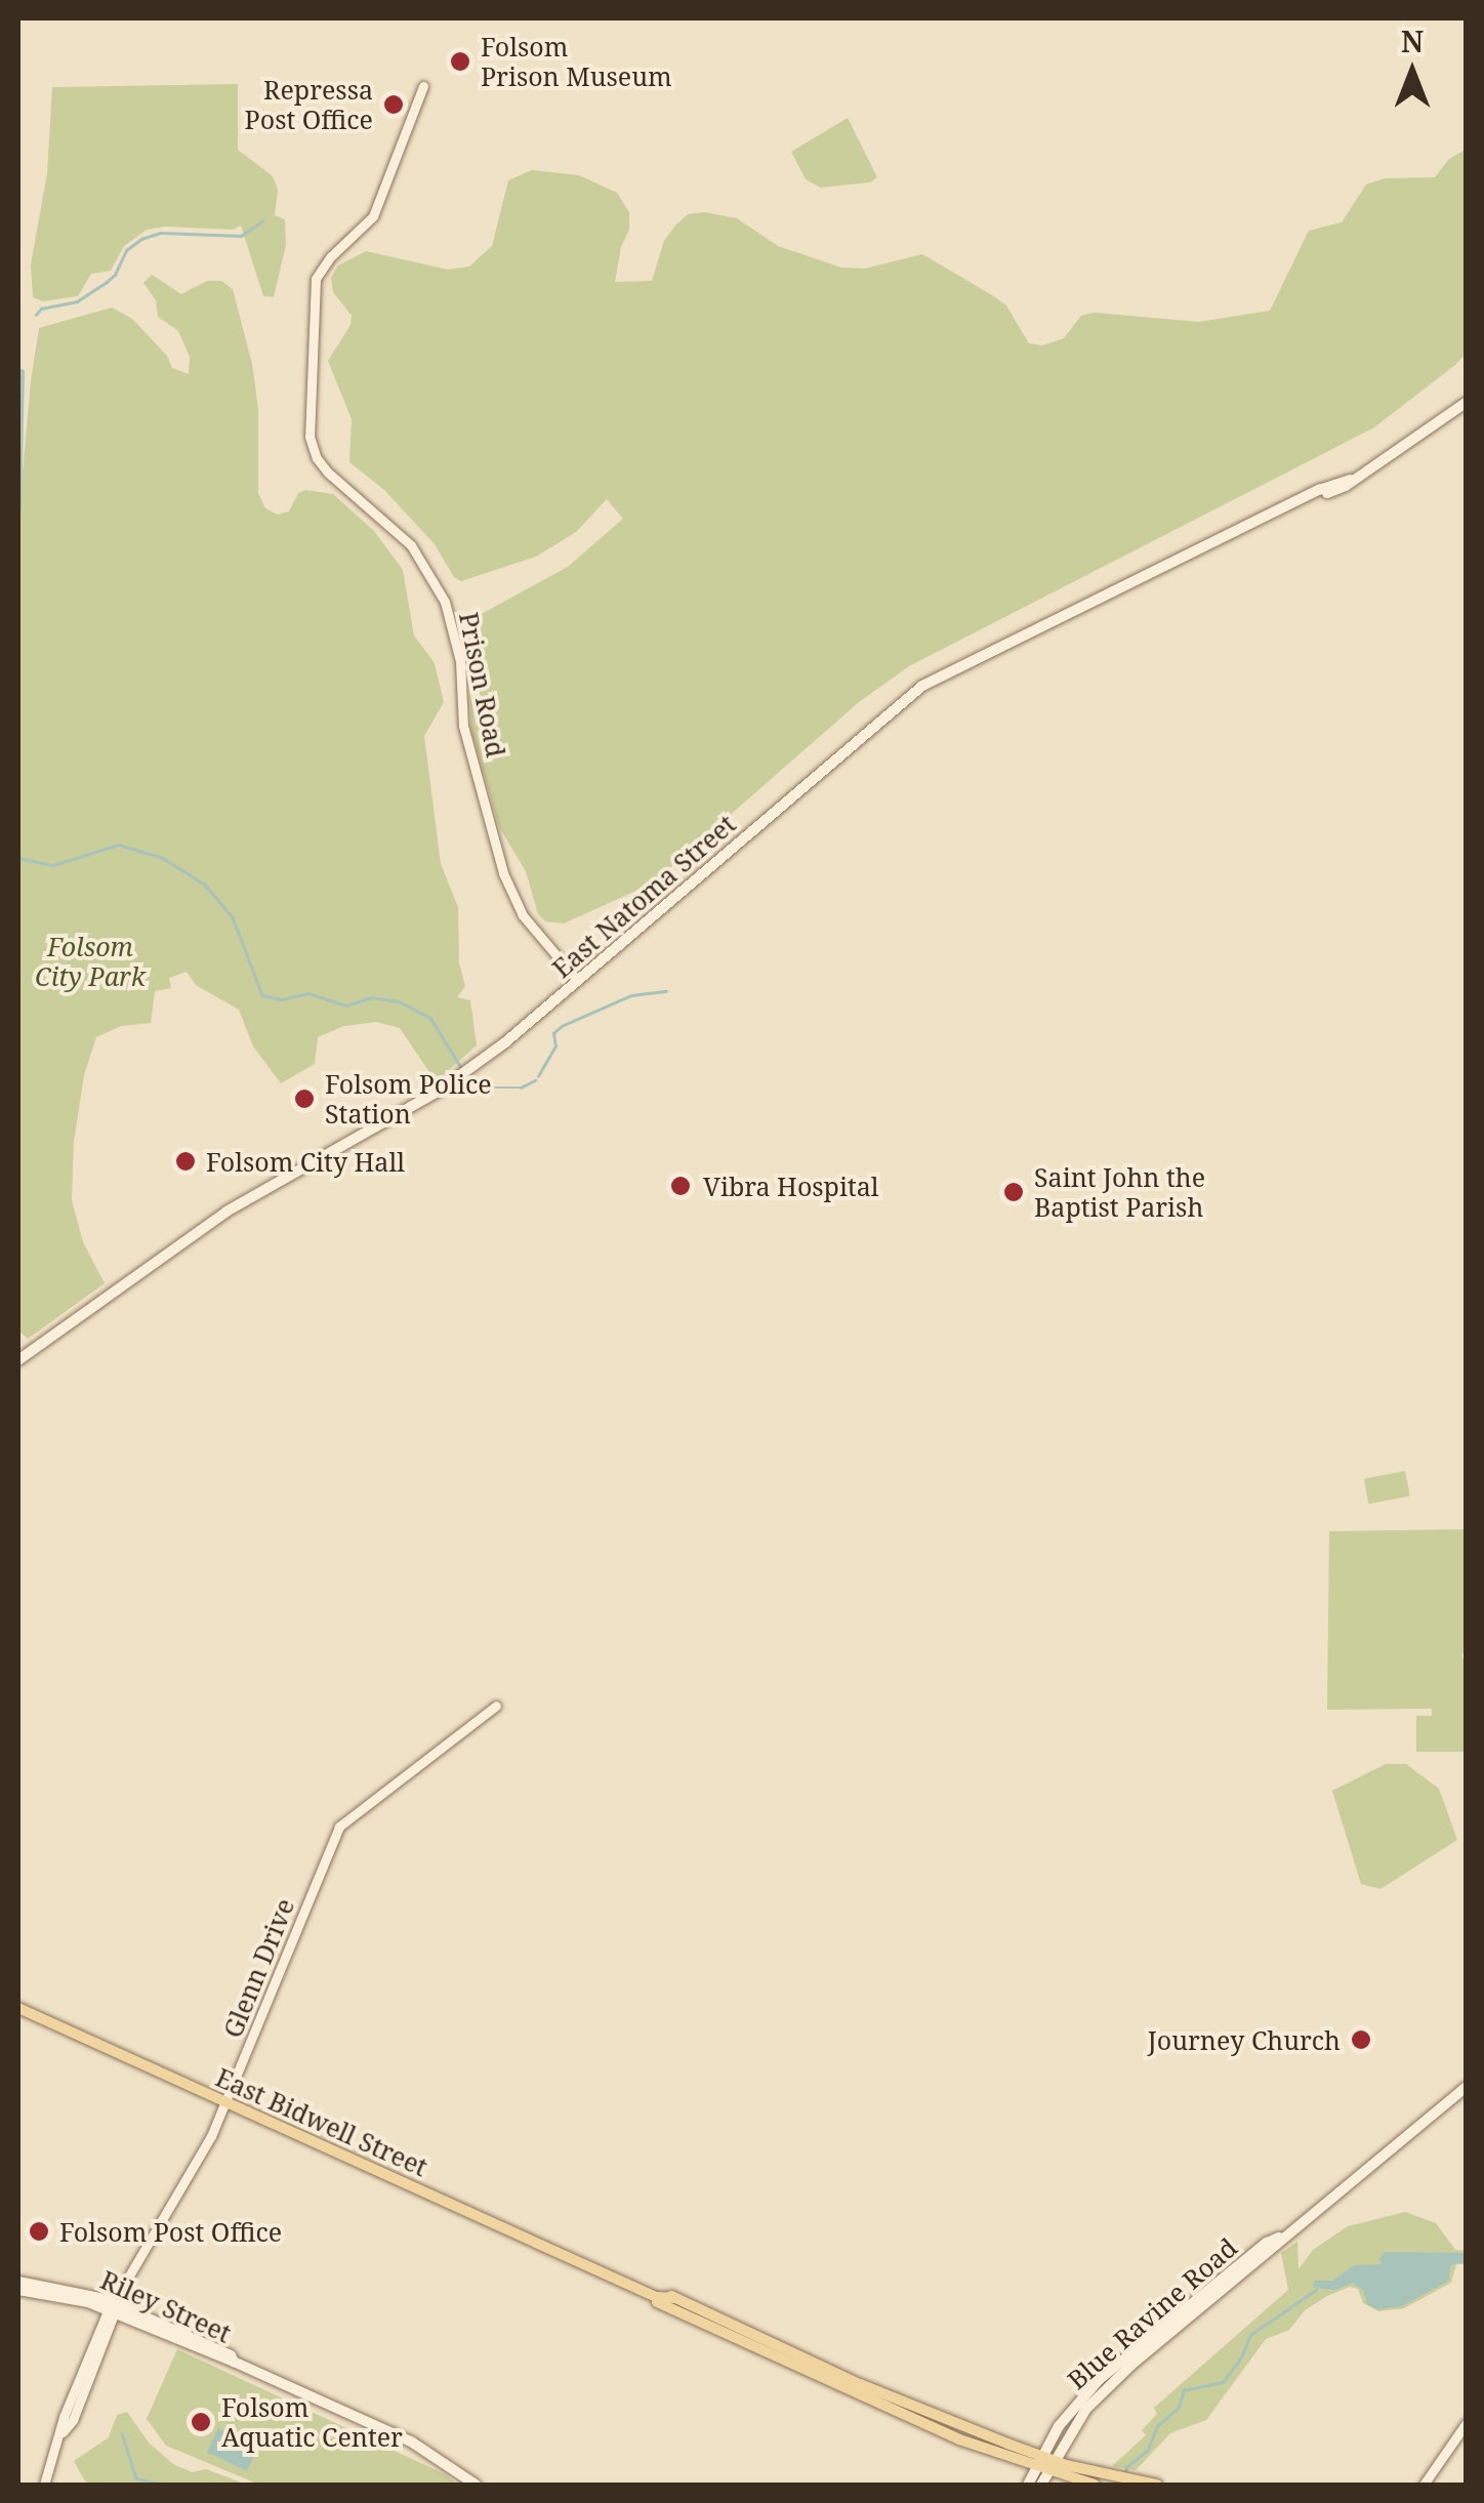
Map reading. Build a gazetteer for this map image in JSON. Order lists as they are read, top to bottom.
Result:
{
  "streets": {
    "main road": [
      "East Natoma Street",
      "East Bidwell Street",
      "Riley Street",
      "Blue Ravine Road"
    ],
    "street": ["Prison Road", "Glenn Drive"]
  },
  "crossings": [
    ["Prison Road", "East Natoma Street"],
    ["Glenn Drive", "East Bidwell Street"],
    ["Glenn Drive", "Riley Street"],
    ["East Bidwell Street", "Blue Ravine Road"]
  ],
  "parks": ["Folsom City Park"],
  "places": [
    "Folsom Prison Museum",
    "Repressa Post Office",
    "Folsom Police Station",
    "Folsom City Hall",
    "Vibra Hospital",
    "Saint John the Baptist Parish",
    "Journey Church",
    "Folsom Post Office",
    "Folsom Aquatic Center"
  ],
  "north": "top"
}
